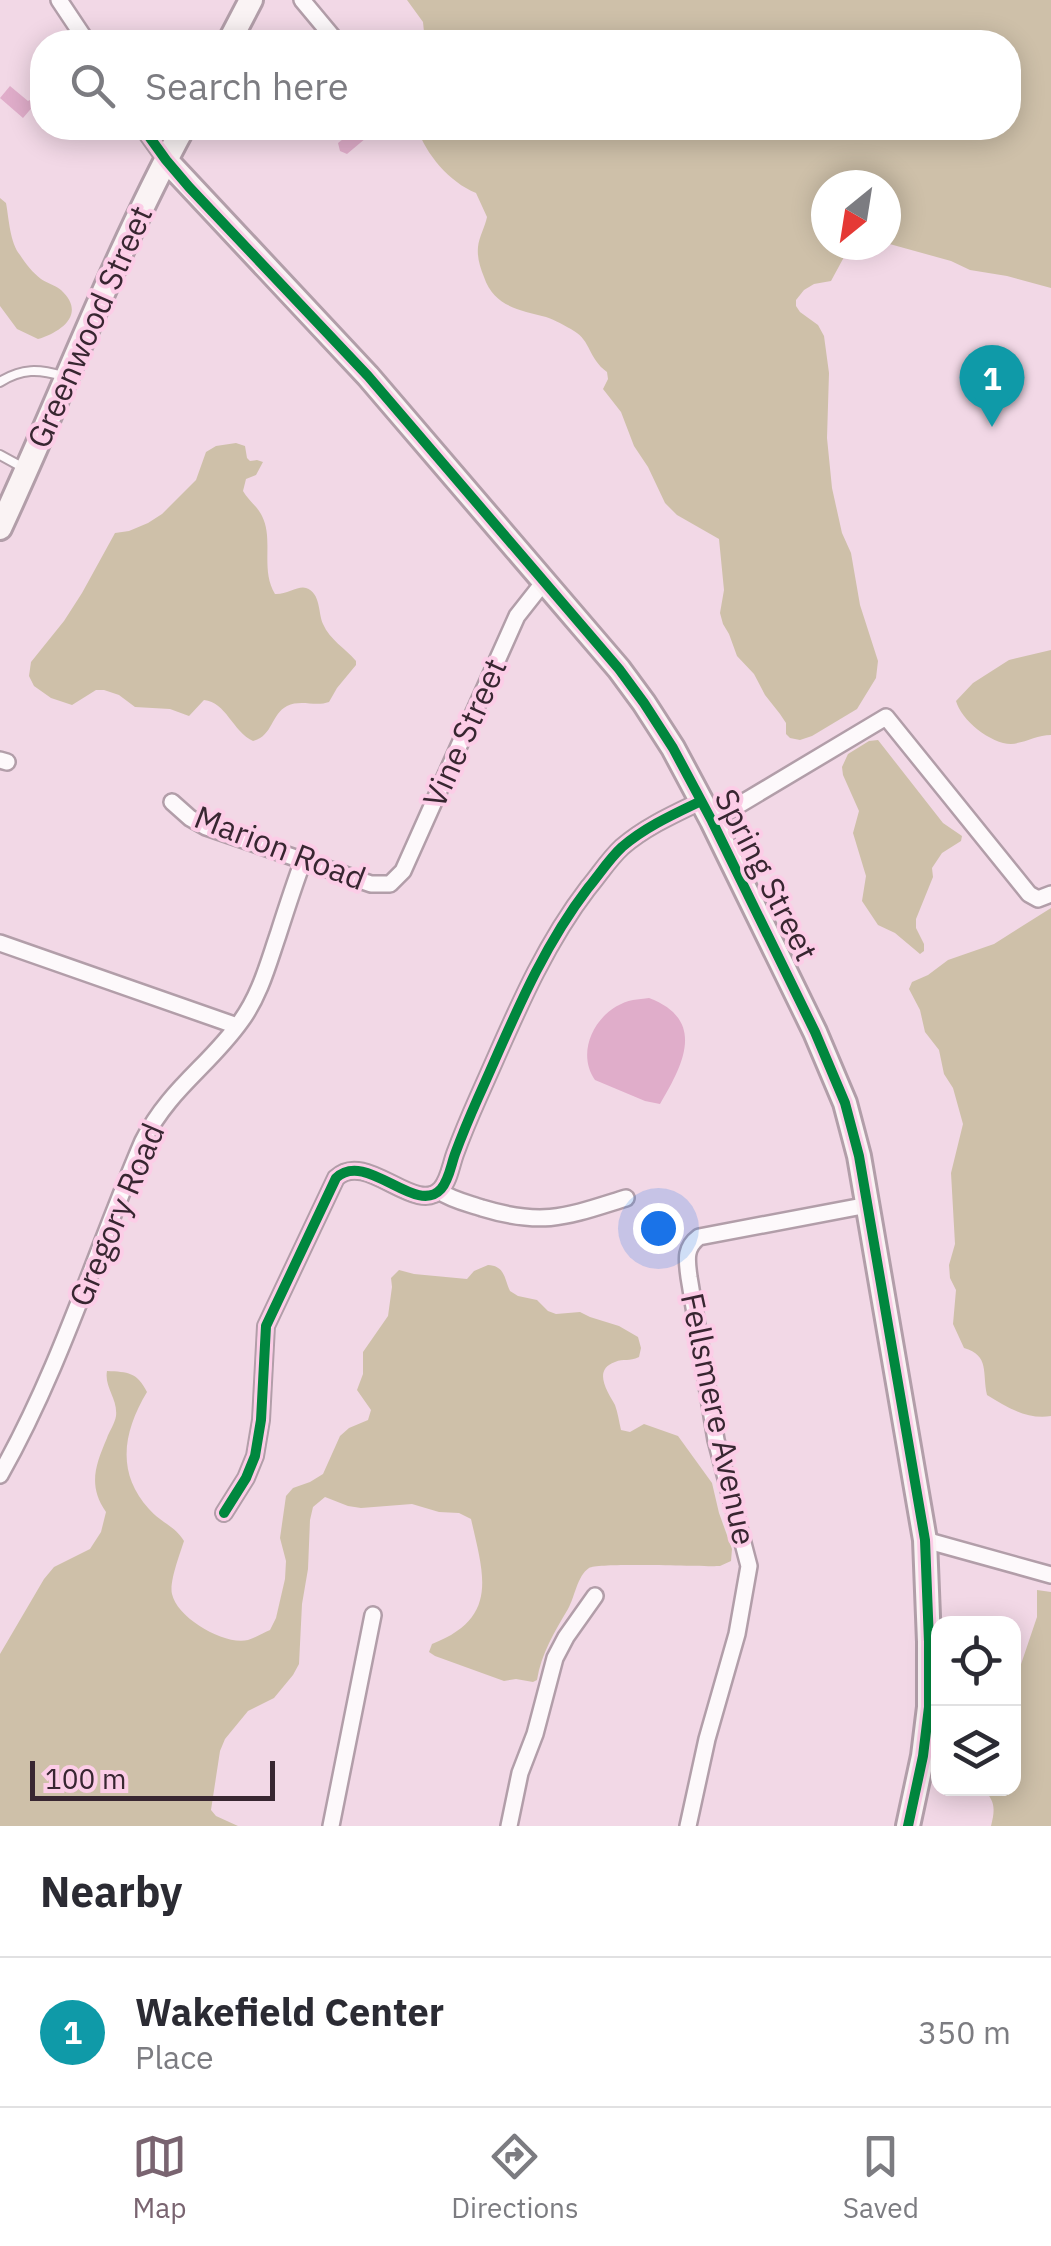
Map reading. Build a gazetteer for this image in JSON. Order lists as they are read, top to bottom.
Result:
{
  "streets": {
    "street": [
      "Greenwood Street",
      "Vine Street",
      "Marion Road",
      "Spring Street",
      "Gregory Road",
      "Fellsmere Avenue"
    ]
  },
  "crossings": [
    ["Greenwood Street", "Spring Street"],
    ["Vine Street", "Marion Road"],
    ["Vine Street", "Spring Street"],
    ["Marion Road", "Gregory Road"],
    ["Spring Street", "Fellsmere Avenue"]
  ],
  "scale_bar": "100 m",
  "north": "bottom left",
  "page": {
    "search": "Search here",
    "pins": "1",
    "scale": "100 m",
    "heading": "Nearby",
    "list": [
      {
        "mark": "1",
        "name": "Wakefield Center",
        "note": "Place",
        "value": "350 m"
      }
    ],
    "nav": ["Map", "Directions", "Saved"]
  }
}
